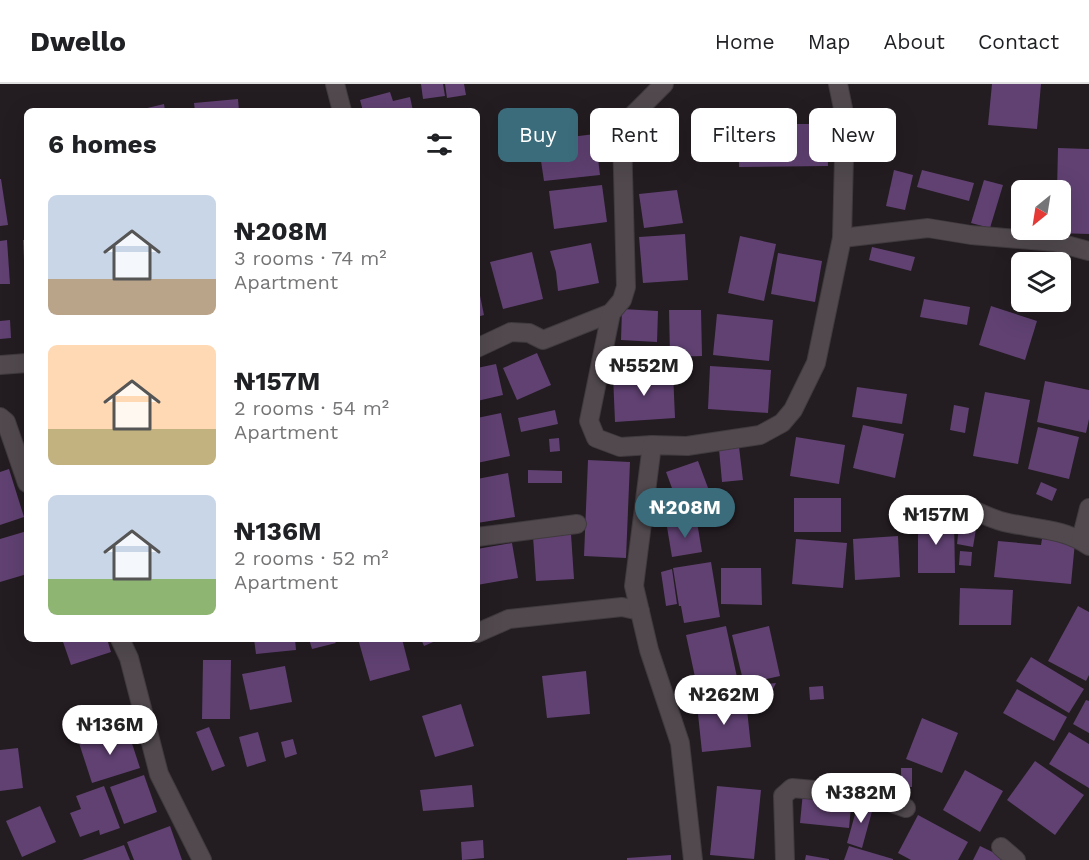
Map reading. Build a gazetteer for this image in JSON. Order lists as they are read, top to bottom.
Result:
{
  "north": "bottom left",
  "page": {
    "header": "Dwello",
    "nav": [
      "Home",
      "Map",
      "About",
      "Contact"
    ],
    "chip": [
      "Buy",
      "Rent",
      "Filters",
      "New"
    ],
    "heading": "6 homes",
    "list": [
      {
        "name": "₦208M",
        "note": "3 rooms · 74 m² · Apartment"
      },
      {
        "name": "₦157M",
        "note": "2 rooms · 54 m² · Apartment"
      },
      {
        "name": "₦136M",
        "note": "2 rooms · 52 m² · Apartment"
      }
    ],
    "price": [
      "₦552M",
      "₦208M",
      "₦157M",
      "₦262M",
      "₦136M",
      "₦382M"
    ]
  }
}
